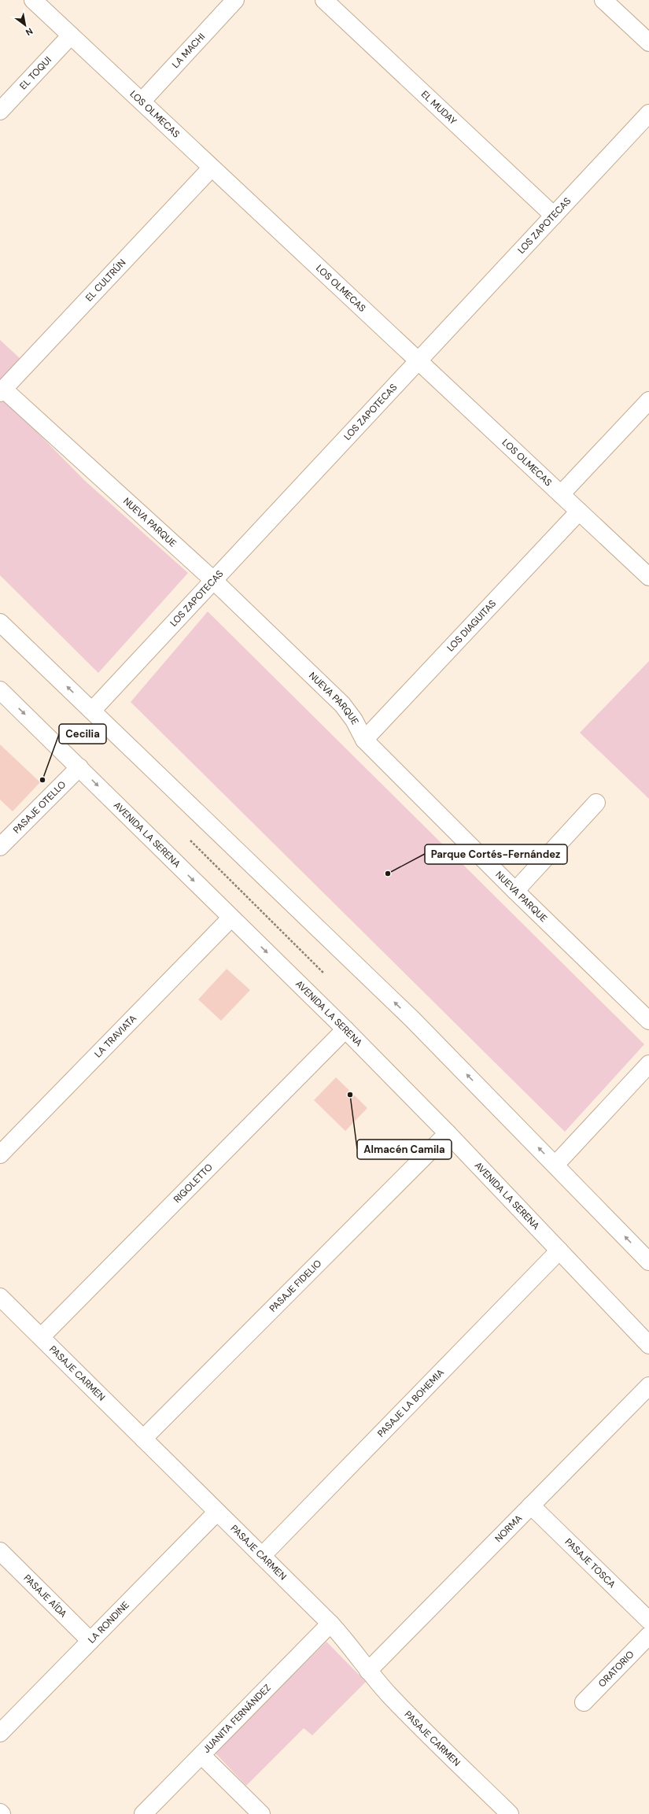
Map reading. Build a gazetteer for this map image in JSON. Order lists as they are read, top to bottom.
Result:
{
  "streets": {
    "street": [
      "LA MACHI",
      "EL TOQUI",
      "EL MUDAY",
      "LOS OLMECAS",
      "LOS ZAPOTECAS",
      "EL CULTRÚN",
      "NUEVA PARQUE",
      "LOS DIAGUITAS",
      "PASAJE OTELLO",
      "AVENIDA LA SERENA",
      "LA TRAVIATA",
      "RIGOLETTO",
      "PASAJE FIDELIO",
      "PASAJE CARMEN",
      "PASAJE LA BOHEMIA",
      "NORMA",
      "PASAJE TOSCA",
      "PASAJE AÍDA",
      "LA RONDINE",
      "ORATORIO",
      "JUANITA FERNÁNDEZ"
    ]
  },
  "crossings": [
    ["LA MACHI", "LOS OLMECAS"],
    ["EL TOQUI", "LOS OLMECAS"],
    ["EL MUDAY", "LOS ZAPOTECAS"],
    ["LOS OLMECAS", "LOS ZAPOTECAS"],
    ["LOS OLMECAS", "EL CULTRÚN"],
    ["LOS OLMECAS", "LOS DIAGUITAS"],
    ["LOS ZAPOTECAS", "NUEVA PARQUE"],
    ["EL CULTRÚN", "NUEVA PARQUE"],
    ["NUEVA PARQUE", "LOS DIAGUITAS"],
    ["PASAJE OTELLO", "AVENIDA LA SERENA"],
    ["AVENIDA LA SERENA", "LA TRAVIATA"],
    ["AVENIDA LA SERENA", "RIGOLETTO"],
    ["AVENIDA LA SERENA", "PASAJE FIDELIO"],
    ["AVENIDA LA SERENA", "PASAJE LA BOHEMIA"],
    ["RIGOLETTO", "PASAJE CARMEN"],
    ["PASAJE FIDELIO", "PASAJE CARMEN"],
    ["PASAJE CARMEN", "PASAJE LA BOHEMIA"],
    ["PASAJE CARMEN", "NORMA"],
    ["PASAJE CARMEN", "LA RONDINE"],
    ["PASAJE CARMEN", "JUANITA FERNÁNDEZ"],
    ["NORMA", "PASAJE TOSCA"],
    ["PASAJE AÍDA", "LA RONDINE"]
  ],
  "places": ["Cecilia", "Parque Cortés-Fernández", "Almacén Camila"],
  "north": "bottom right"
}
